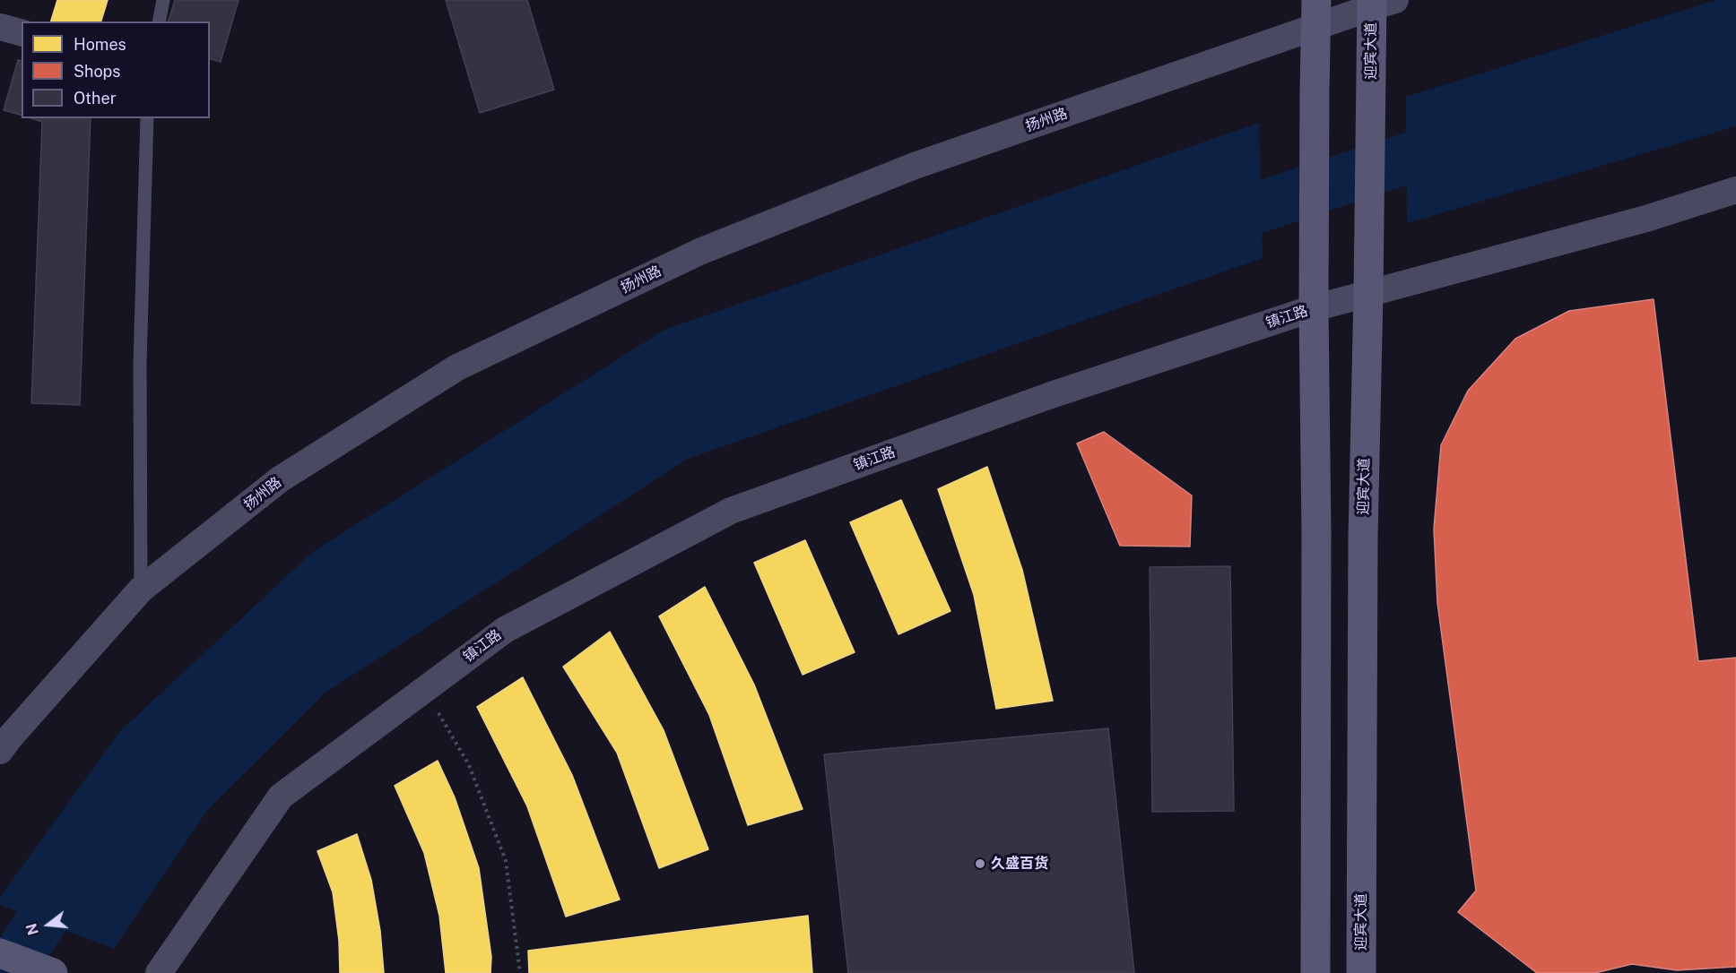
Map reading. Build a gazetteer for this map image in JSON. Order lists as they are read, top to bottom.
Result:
{
  "streets": {
    "main road": ["迎宾大道"],
    "street": ["扬州路", "镇江路"]
  },
  "crossings": [
    ["迎宾大道", "扬州路"],
    ["迎宾大道", "镇江路"]
  ],
  "places": ["久盛百货"],
  "legend": ["Homes", "Shops", "Other"],
  "north": "left"
}
